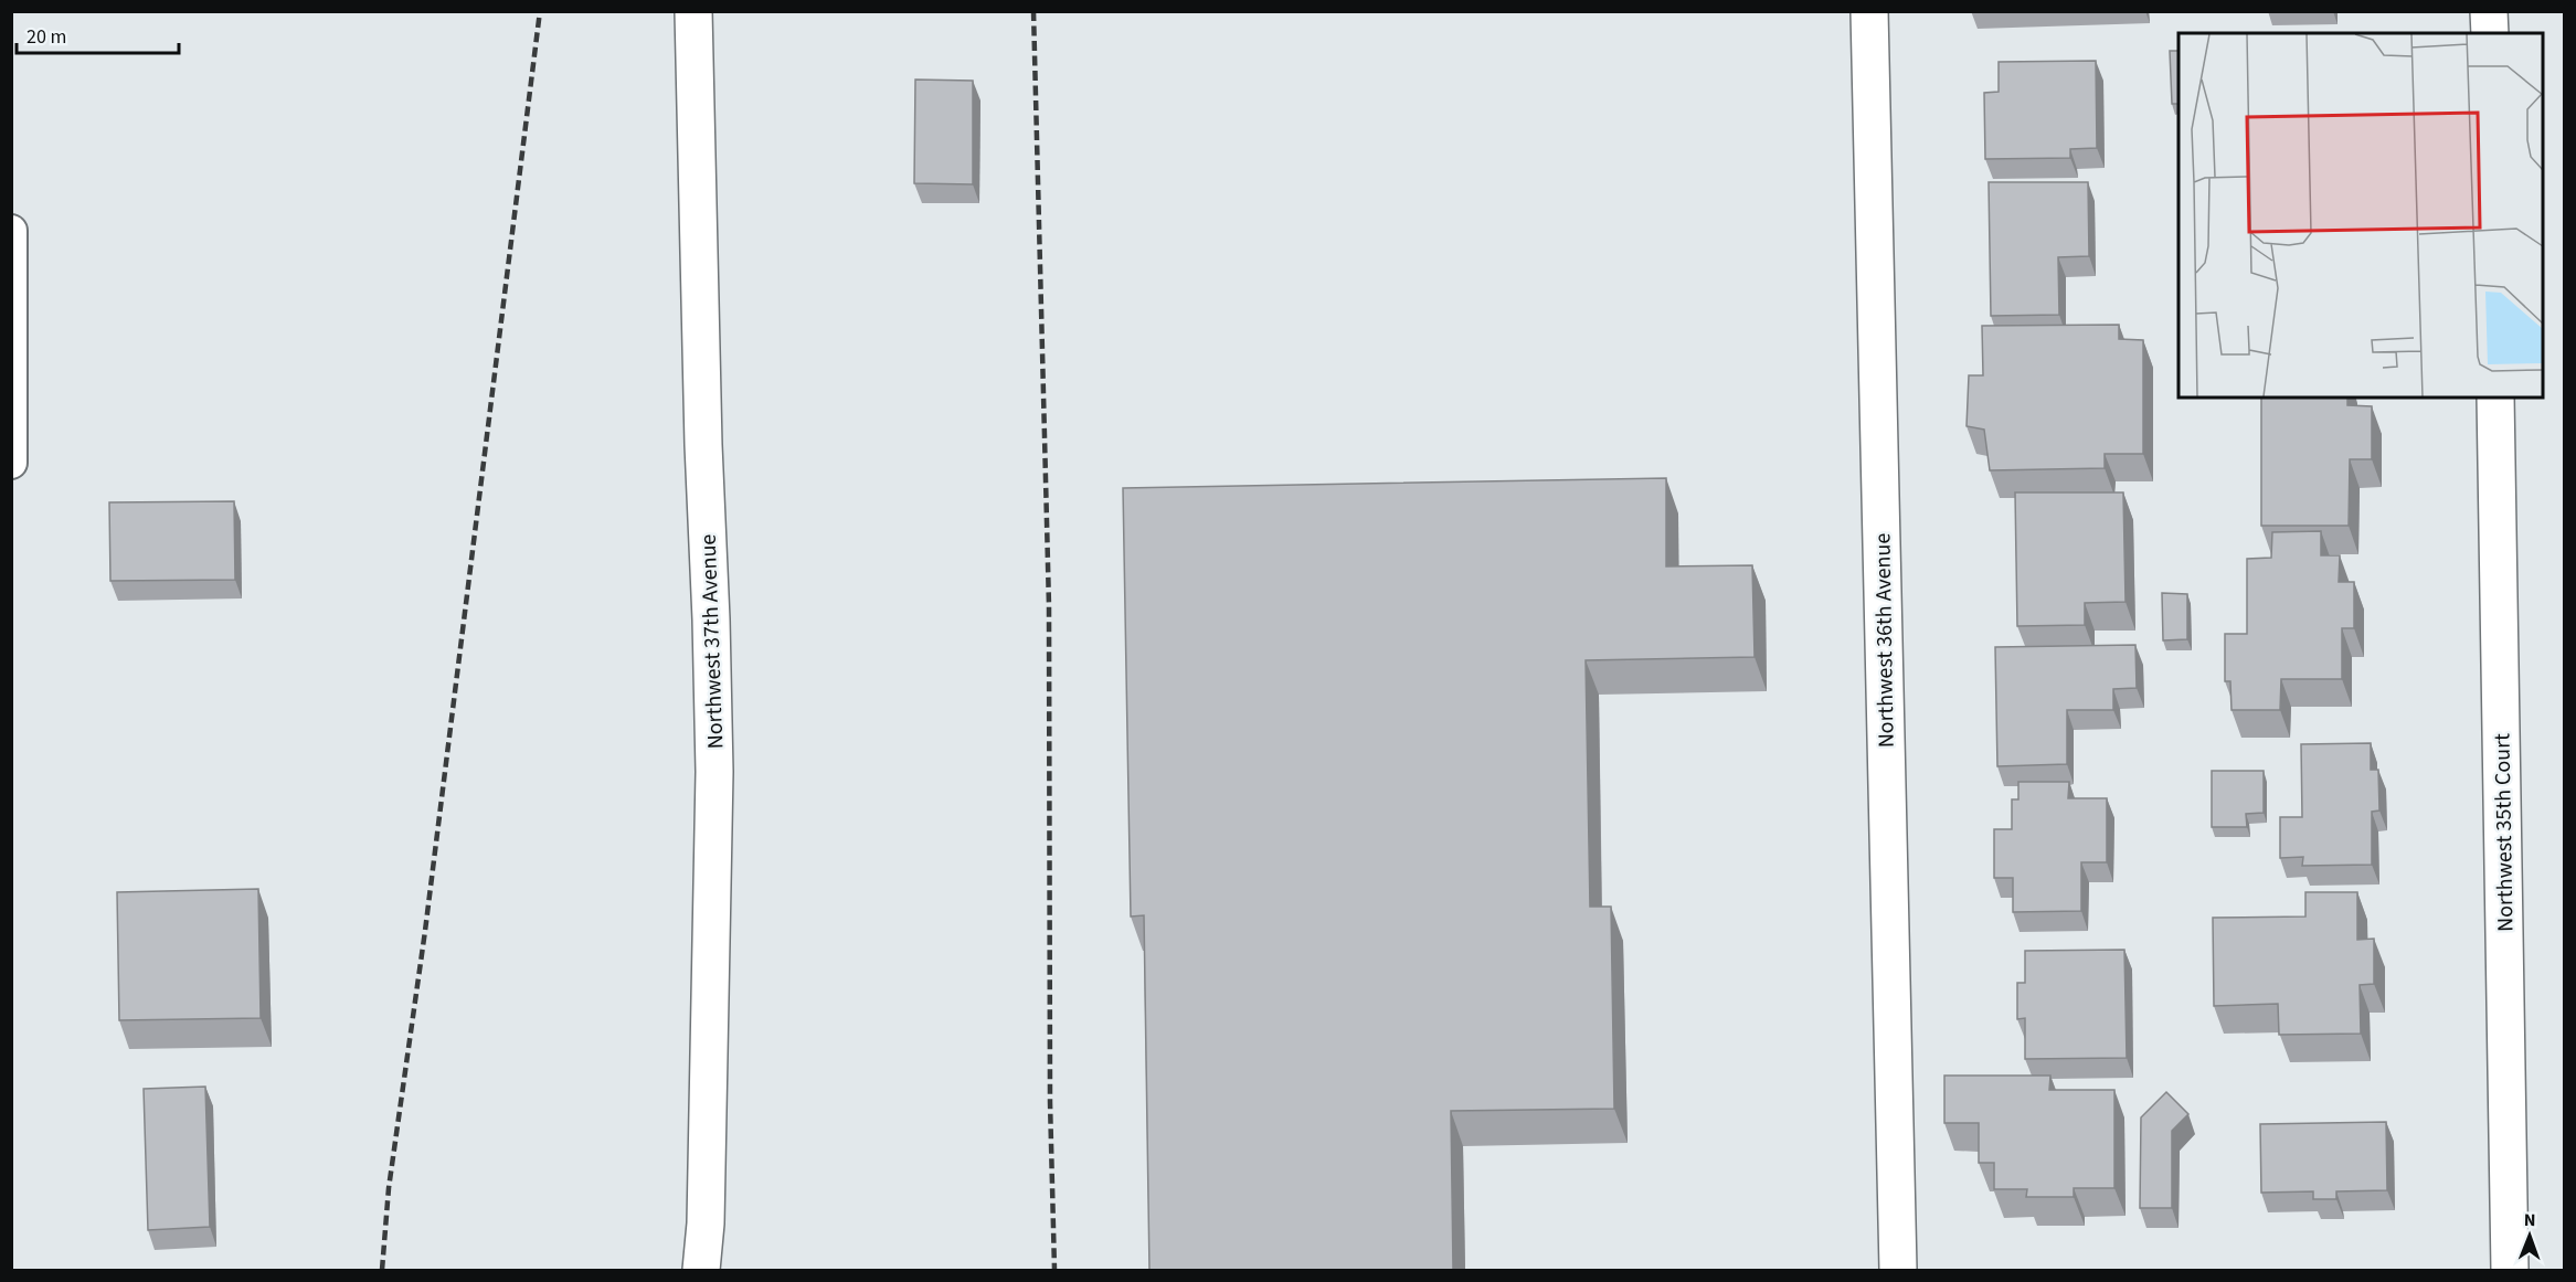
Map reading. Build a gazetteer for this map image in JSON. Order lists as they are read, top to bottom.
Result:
{
  "streets": {
    "street": ["Northwest 36th Avenue", "Northwest 37th Avenue", "Northwest 35th Court"]
  },
  "scale_bar": "20 m",
  "north": "top"
}
